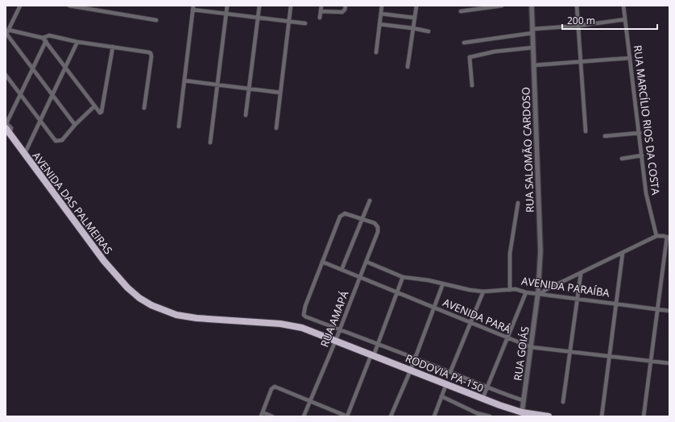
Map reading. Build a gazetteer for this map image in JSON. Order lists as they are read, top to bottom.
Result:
{
  "streets": {
    "highway": ["AVENIDA DAS PALMEIRAS", "RODOVIA PA-150"],
    "street": [
      "RUA MARCÍLIO RIOS DA COSTA",
      "RUA SALOMÃO CARDOSO",
      "AVENIDA PARAÍBA",
      "AVENIDA PARÁ",
      "RUA AMAPÁ",
      "RUA GOIÁS"
    ]
  },
  "crossings": [
    ["RUA SALOMÃO CARDOSO", "AVENIDA PARAÍBA"],
    ["RUA SALOMÃO CARDOSO", "RUA GOIÁS"],
    ["AVENIDA DAS PALMEIRAS", "RUA AMAPÁ"],
    ["AVENIDA DAS PALMEIRAS", "RODOVIA PA-150"],
    ["AVENIDA PARAÍBA", "RUA AMAPÁ"],
    ["AVENIDA PARAÍBA", "RUA GOIÁS"],
    ["AVENIDA PARÁ", "RUA AMAPÁ"],
    ["AVENIDA PARÁ", "RUA GOIÁS"],
    ["RUA AMAPÁ", "RODOVIA PA-150"],
    ["RUA GOIÁS", "RODOVIA PA-150"]
  ],
  "scale_bar": "200 m"
}
